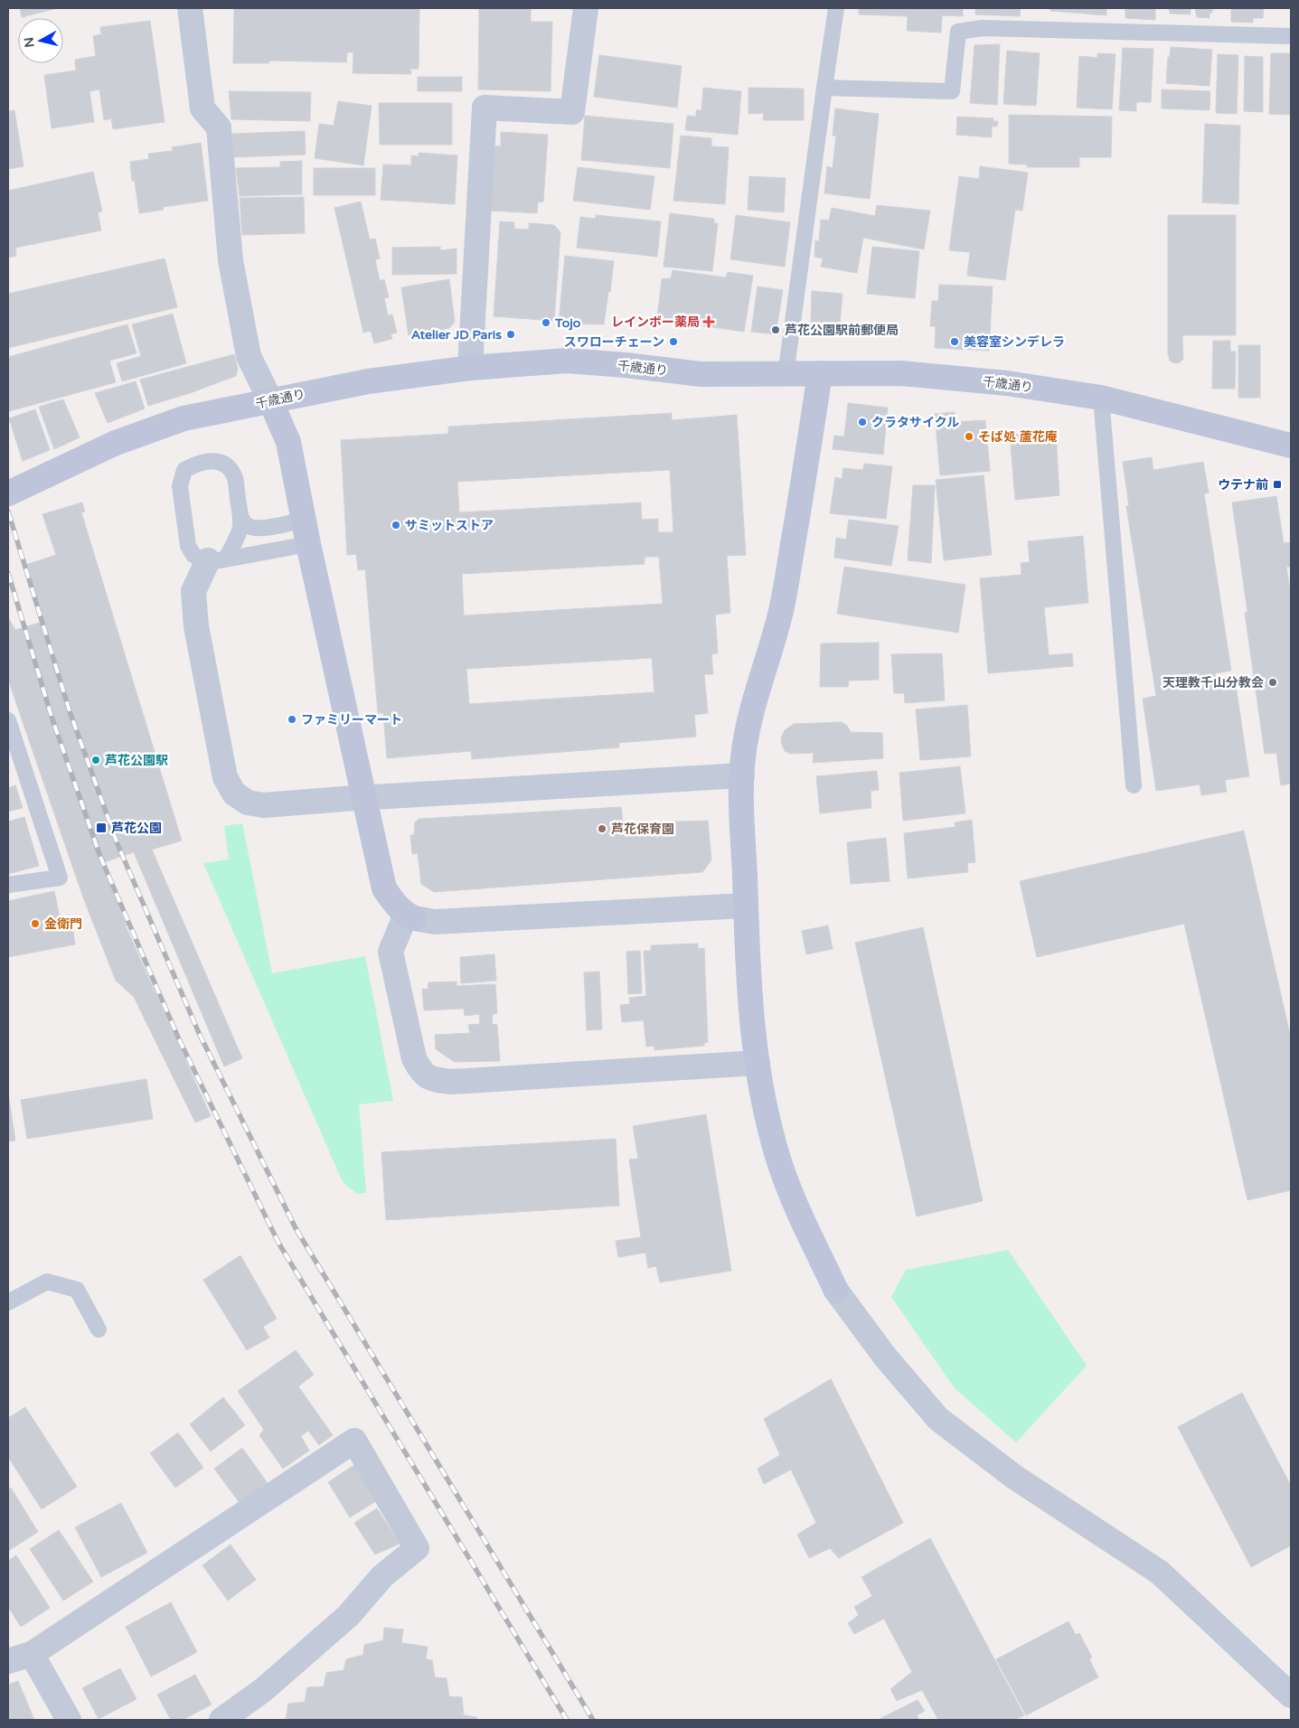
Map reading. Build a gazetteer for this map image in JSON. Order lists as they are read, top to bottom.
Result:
{
  "streets": {
    "street": ["千歳通り"]
  },
  "places": {
    "health": ["レインボー薬局"],
    "other": [
      "Tojo",
      "芦花公園駅前郵便局",
      "Atelier JD Paris",
      "スワローチェーン",
      "美容室シンデレラ",
      "クラタサイクル",
      "そば処 蘆花庵",
      "サミットストア",
      "天理教千山分教会",
      "ファミリーマート",
      "芦花公園駅",
      "芦花保育園",
      "金衛門"
    ],
    "transit": ["ウテナ前", "芦花公園"]
  },
  "north": "left"
}
